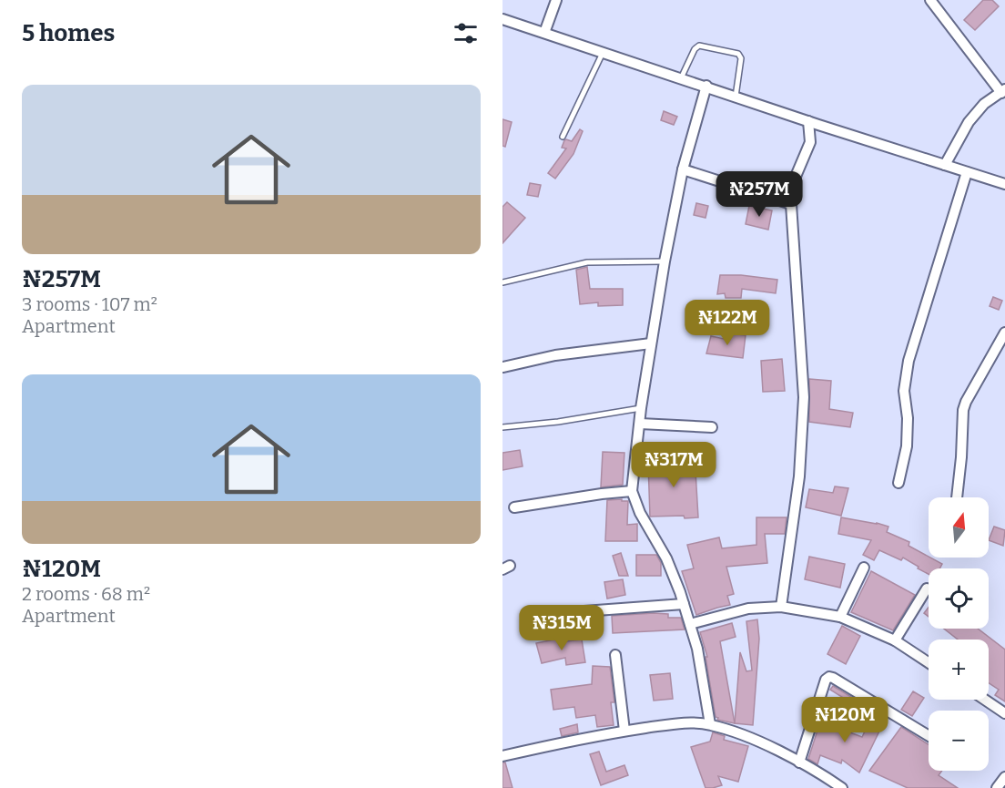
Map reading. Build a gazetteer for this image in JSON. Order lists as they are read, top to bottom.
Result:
{
  "north": "top",
  "page": {
    "heading": "5 homes",
    "list": [
      {
        "name": "₦257M",
        "note": "3 rooms · 107 m² · Apartment"
      },
      {
        "name": "₦120M",
        "note": "2 rooms · 68 m² · Apartment"
      }
    ],
    "price": [
      "₦257M",
      "₦122M",
      "₦317M",
      "₦315M",
      "₦120M"
    ],
    "map_buttons": ["+", "−"]
  }
}
